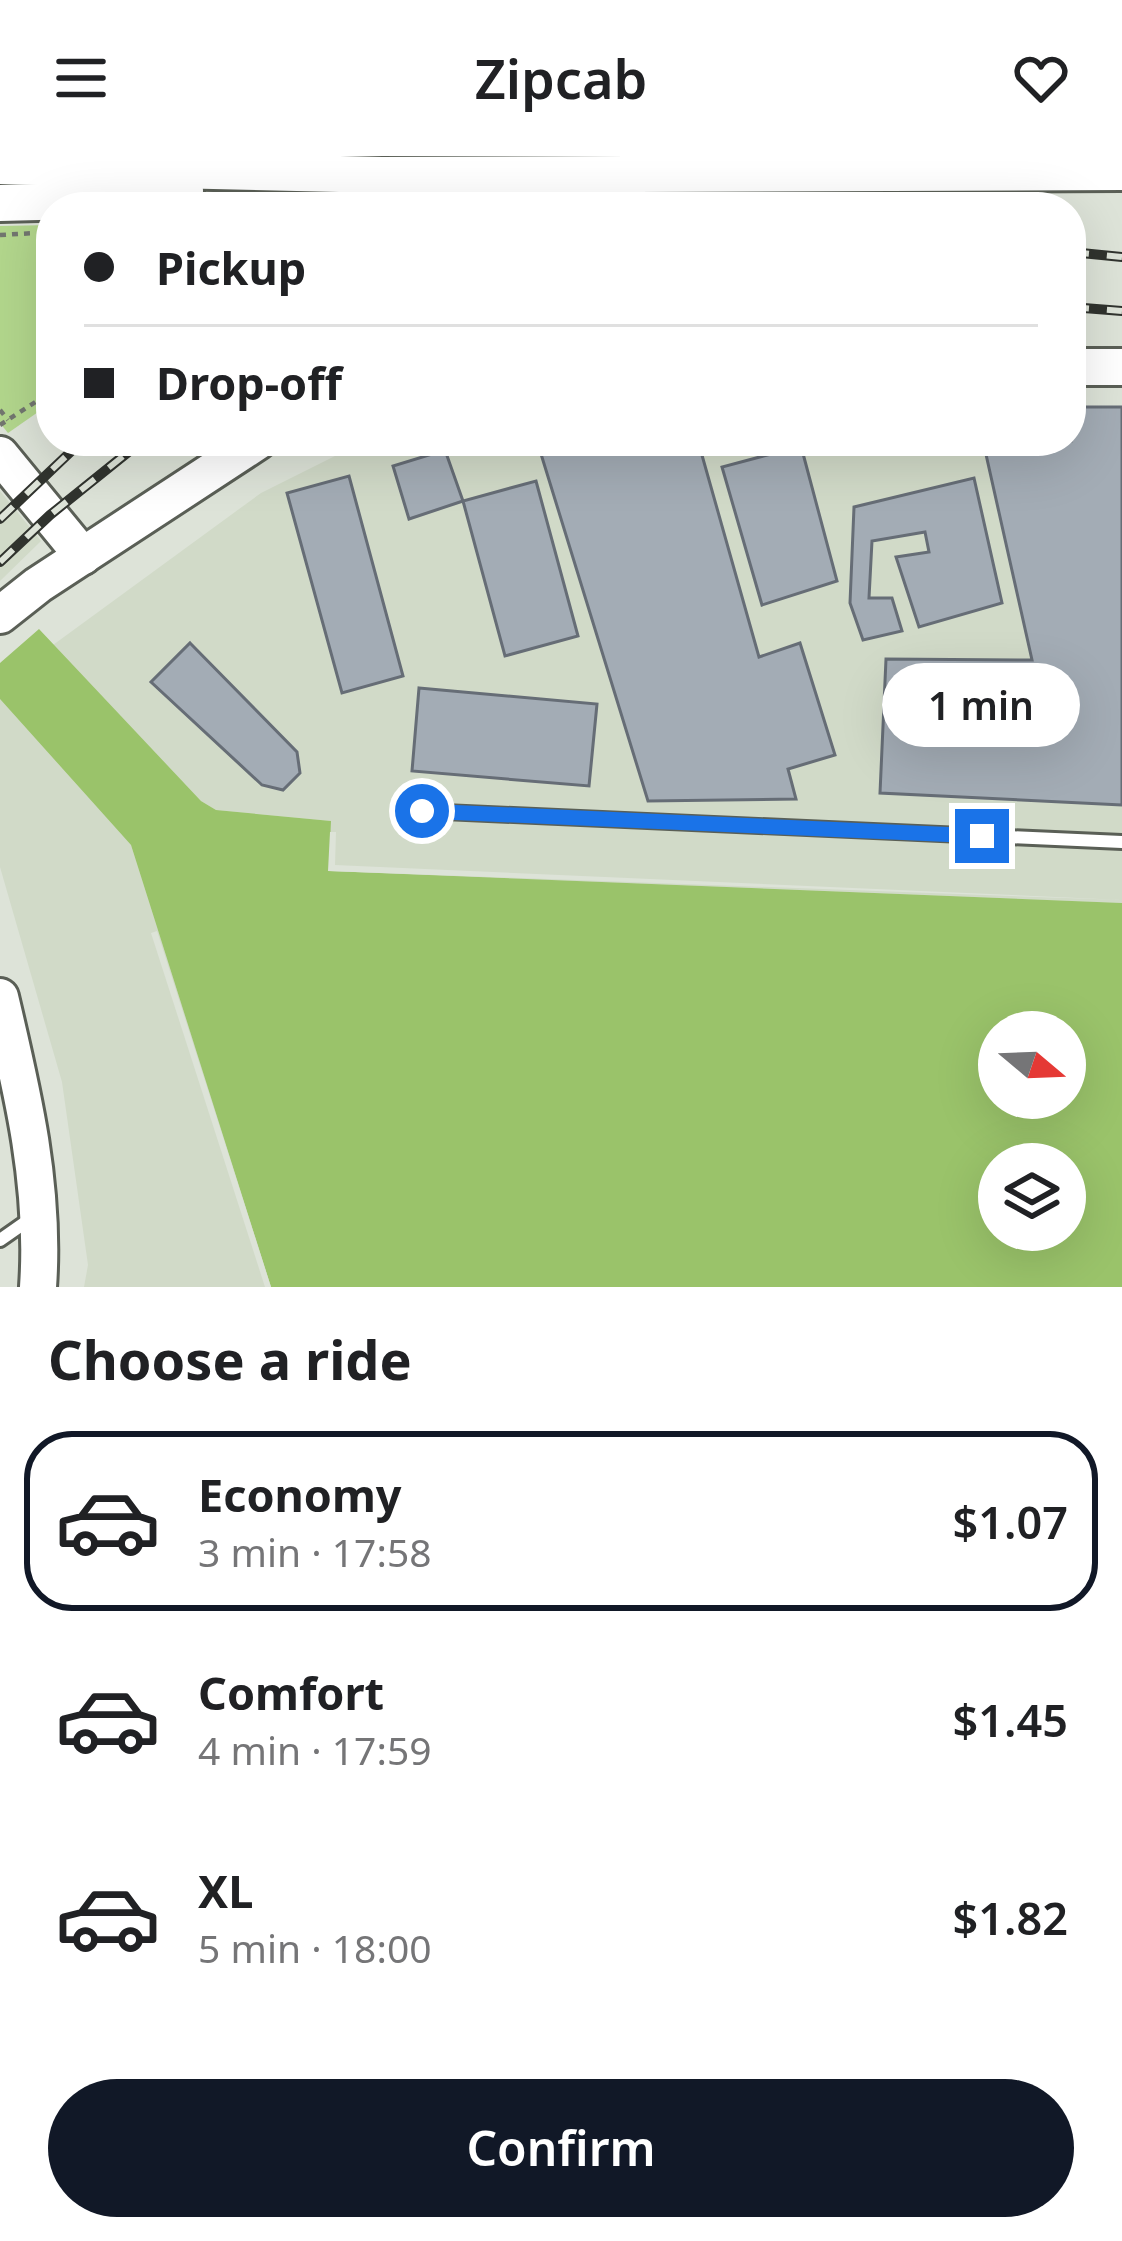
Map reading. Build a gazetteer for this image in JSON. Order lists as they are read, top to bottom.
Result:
{
  "north": "right",
  "page": {
    "header": "Zipcab",
    "banner": ["Pickup", "Drop-off"],
    "bubble": "1 min",
    "heading": "Choose a ride",
    "list": [
      {
        "name": "Economy",
        "note": "3 min · 17:58",
        "value": "$1.07"
      },
      {
        "name": "Comfort",
        "note": "4 min · 17:59",
        "value": "$1.45"
      },
      {
        "name": "XL",
        "note": "5 min · 18:00",
        "value": "$1.82"
      }
    ],
    "buttons": "Confirm"
  }
}
